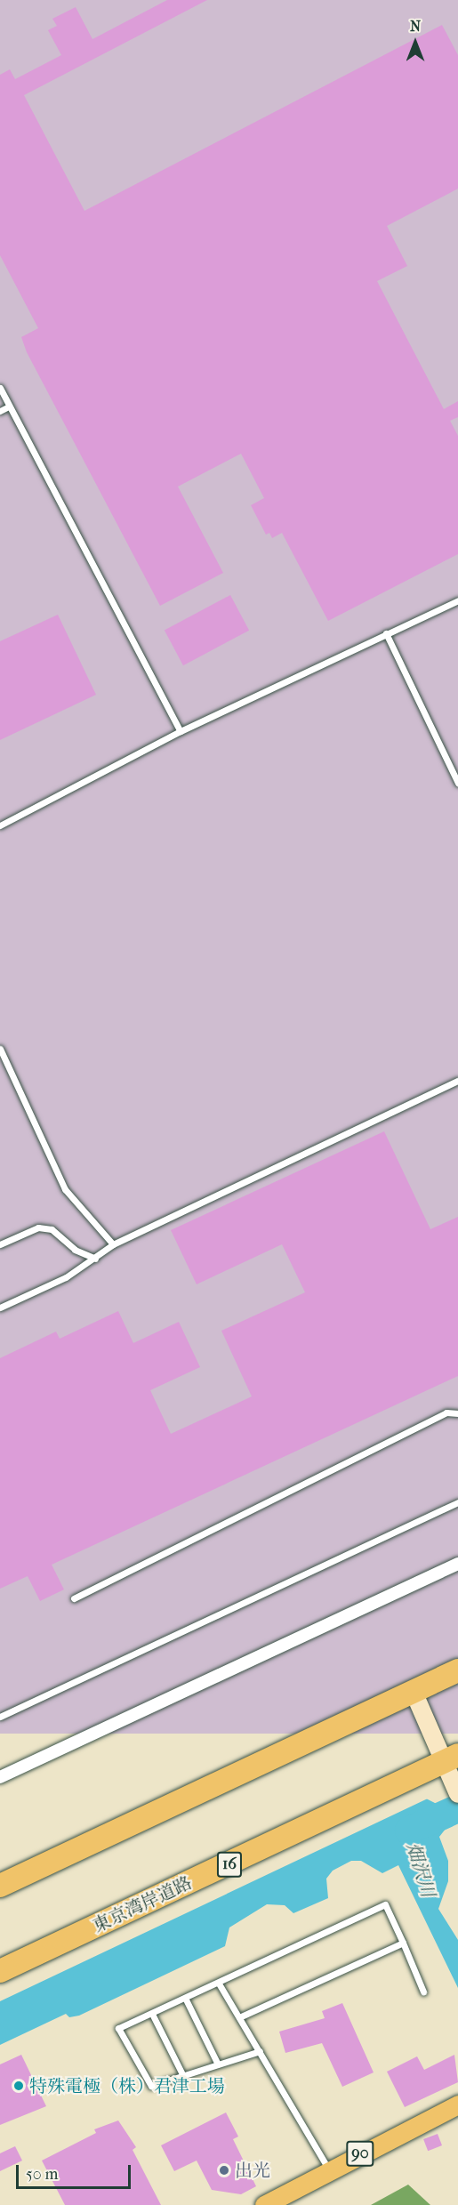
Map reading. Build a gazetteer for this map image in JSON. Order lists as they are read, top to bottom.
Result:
{
  "streets": {
    "highway": ["16", "東京湾岸道路"],
    "main road": ["90"]
  },
  "water": ["畑沢川"],
  "places": ["特殊電極（株）君津工場", "出光"],
  "scale_bar": "50 m",
  "north": "top"
}
